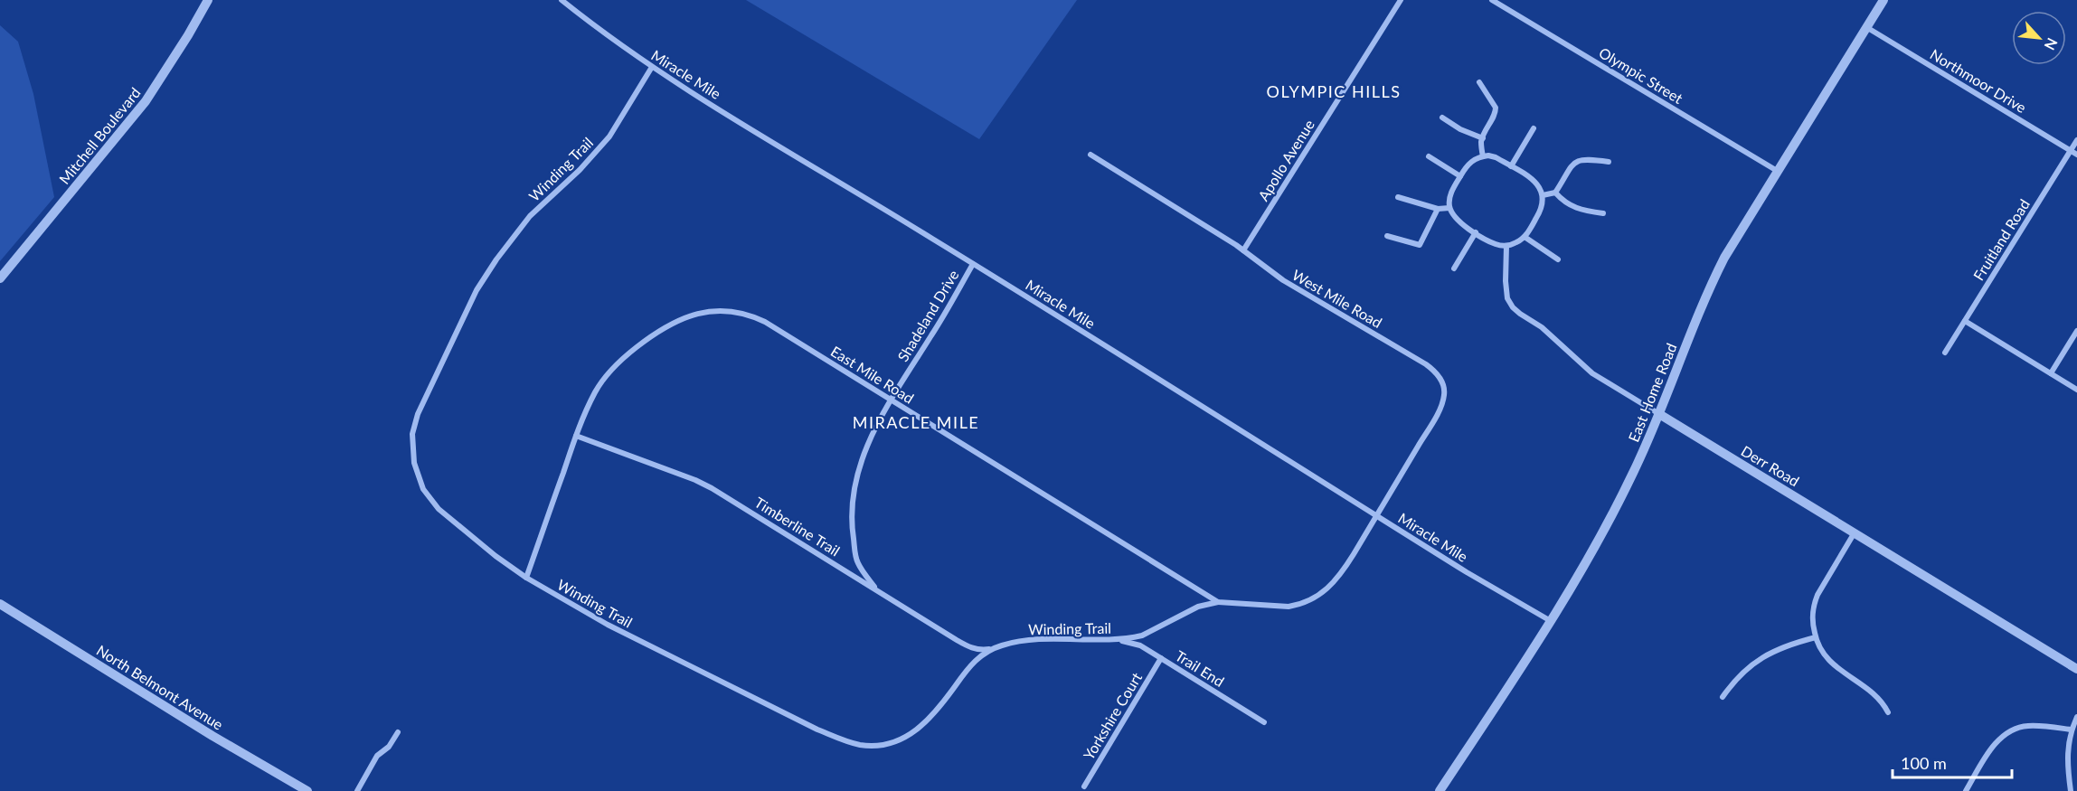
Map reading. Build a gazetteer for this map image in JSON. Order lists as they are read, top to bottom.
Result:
{
  "streets": {
    "street": [
      "Miracle Mile",
      "Olympic Street",
      "Northmoor Drive",
      "Mitchell Boulevard",
      "Apollo Avenue",
      "Winding Trail",
      "Fruitland Road",
      "West Mile Road",
      "Shadeland Drive",
      "East Mile Road",
      "East Home Road",
      "Derr Road",
      "Timberline Trail",
      "Trail End",
      "North Belmont Avenue",
      "Yorkshire Court"
    ]
  },
  "crossings": [
    ["Miracle Mile", "Winding Trail"],
    ["Miracle Mile", "West Mile Road"],
    ["Miracle Mile", "Shadeland Drive"],
    ["Miracle Mile", "East Mile Road"],
    ["Miracle Mile", "East Home Road"],
    ["Olympic Street", "East Home Road"],
    ["Northmoor Drive", "Fruitland Road"],
    ["Northmoor Drive", "East Home Road"],
    ["Apollo Avenue", "West Mile Road"],
    ["Winding Trail", "East Mile Road"],
    ["Winding Trail", "Timberline Trail"],
    ["Winding Trail", "Trail End"],
    ["West Mile Road", "East Mile Road"],
    ["Shadeland Drive", "East Mile Road"],
    ["Shadeland Drive", "Timberline Trail"],
    ["East Mile Road", "Timberline Trail"],
    ["East Home Road", "Derr Road"],
    ["Trail End", "Yorkshire Court"]
  ],
  "districts": ["OLYMPIC HILLS", "MIRACLE MILE"],
  "scale_bar": "100 m",
  "north": "bottom right"
}
